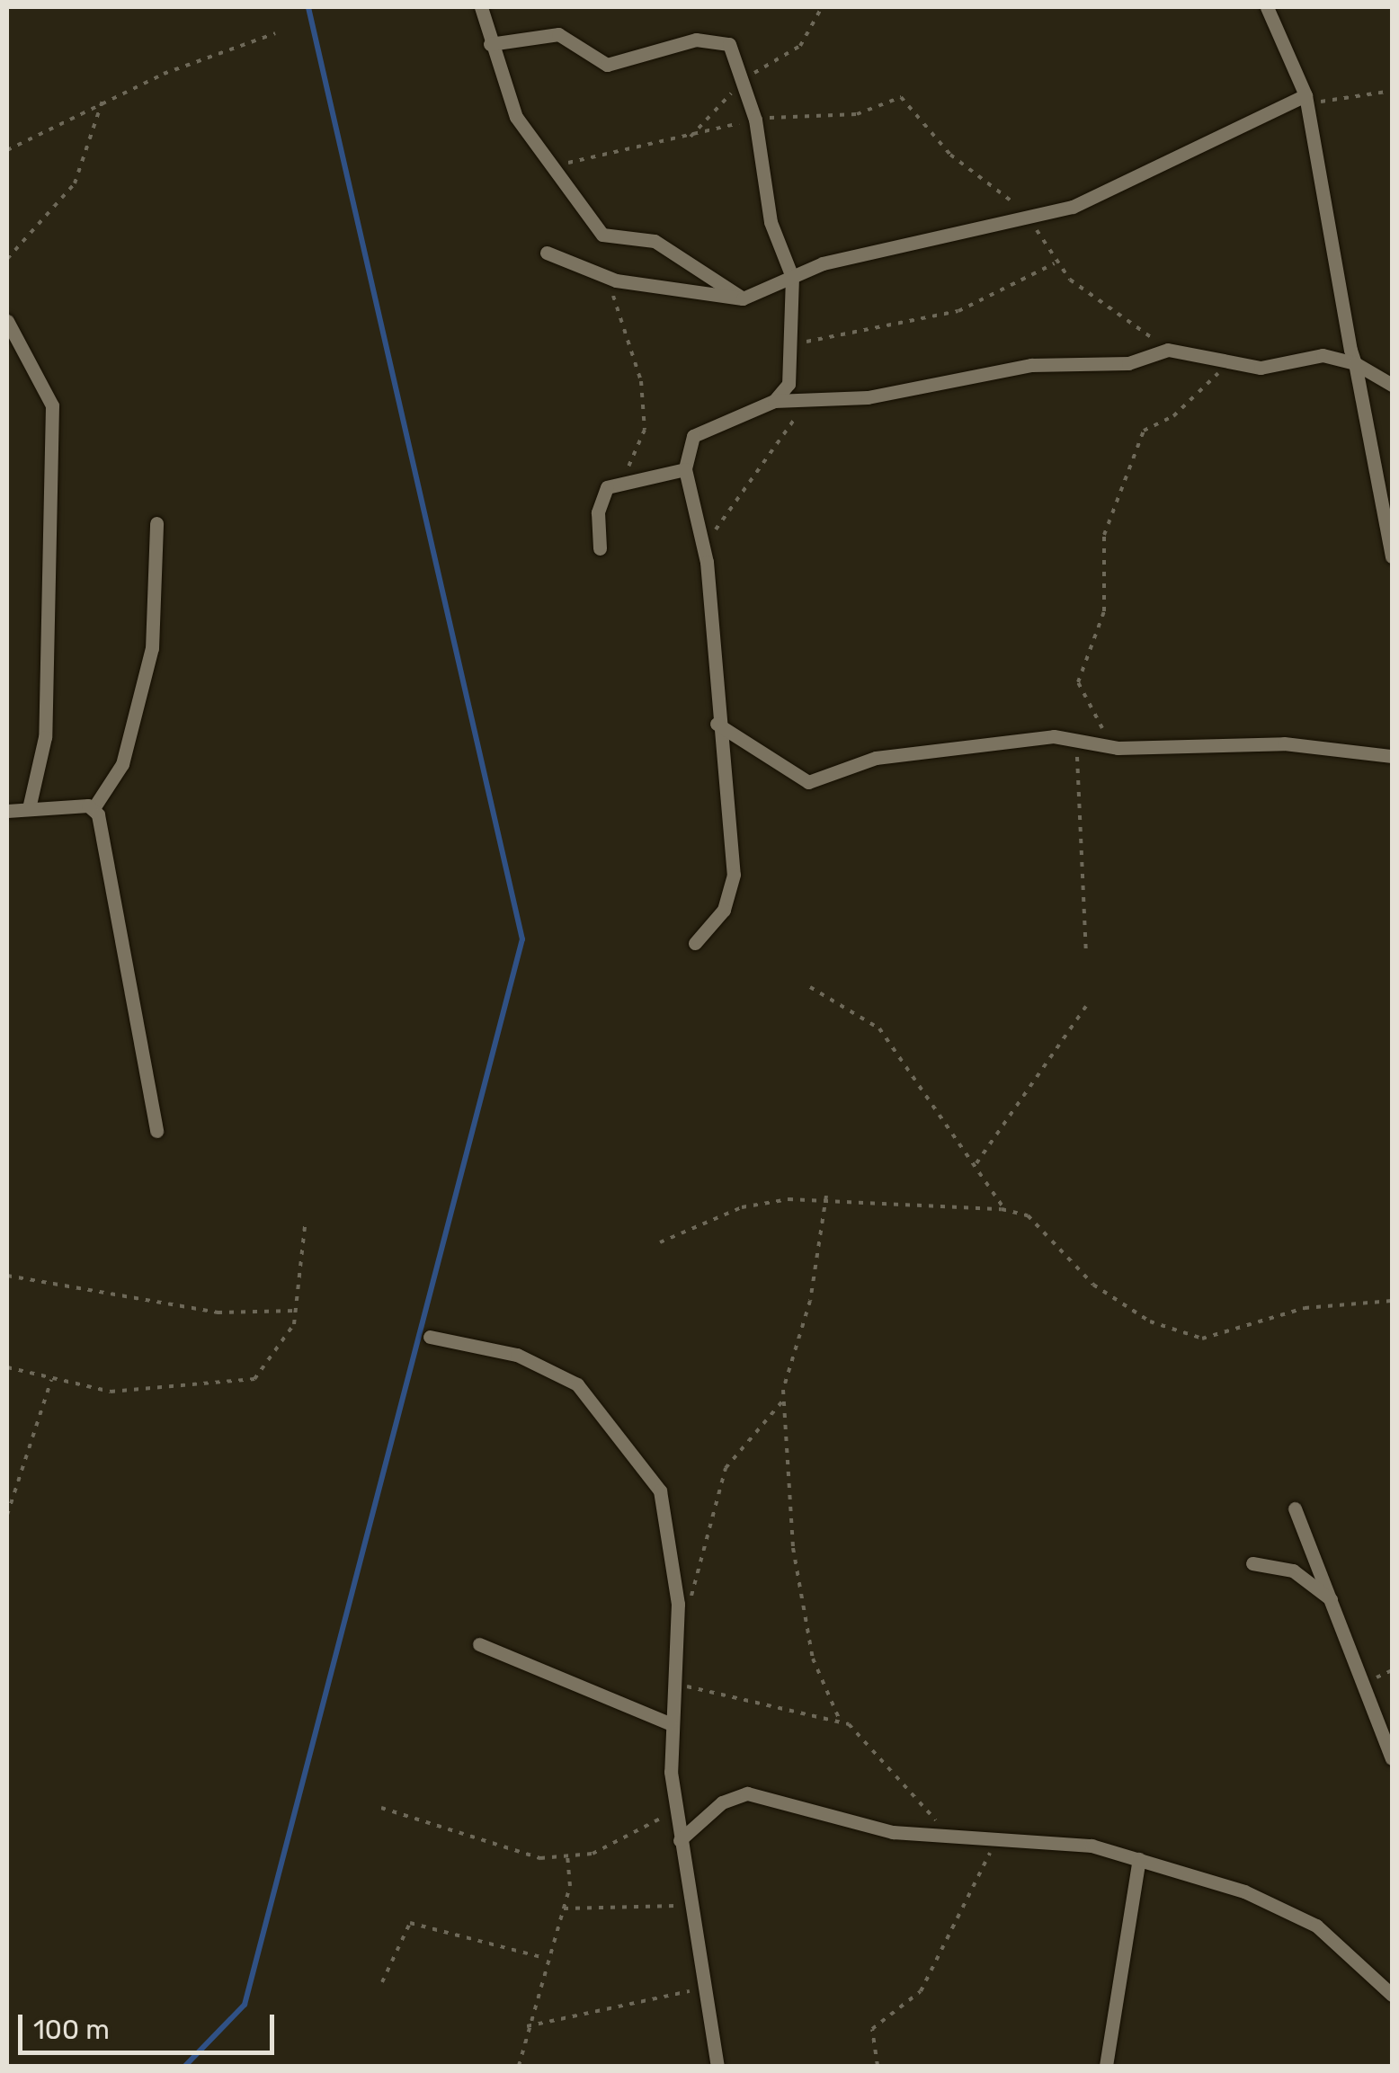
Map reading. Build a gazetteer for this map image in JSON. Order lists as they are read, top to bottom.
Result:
{
  "scale_bar": "100 m"
}
